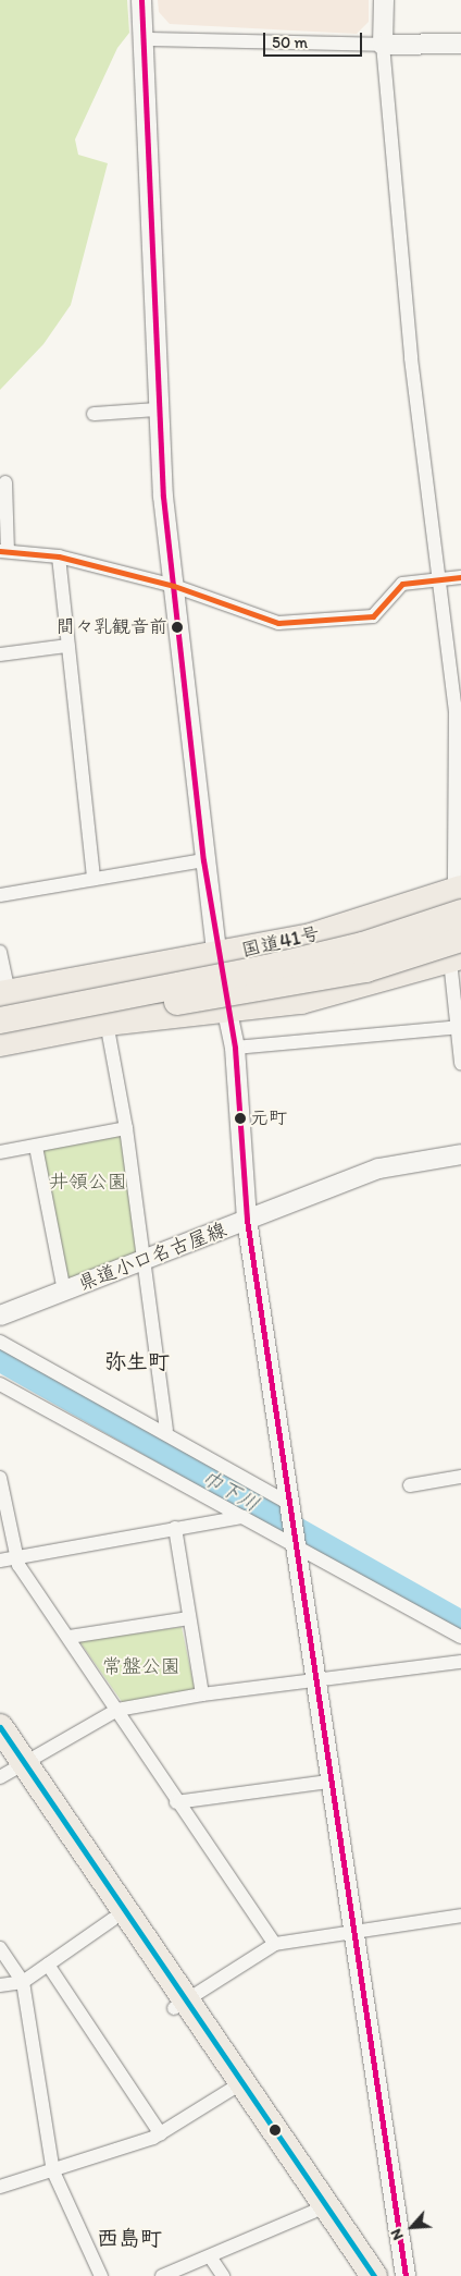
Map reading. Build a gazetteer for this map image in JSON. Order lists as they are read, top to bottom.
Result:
{
  "streets": {
    "highway": ["国道41号"],
    "main road": ["県道小口名古屋線"]
  },
  "districts": ["弥生町", "西島町"],
  "water": ["巾下川"],
  "parks": ["井領公園", "常盤公園"],
  "places": ["間々乳観音前", "元町"],
  "scale_bar": "50 m",
  "north": "bottom left"
}
